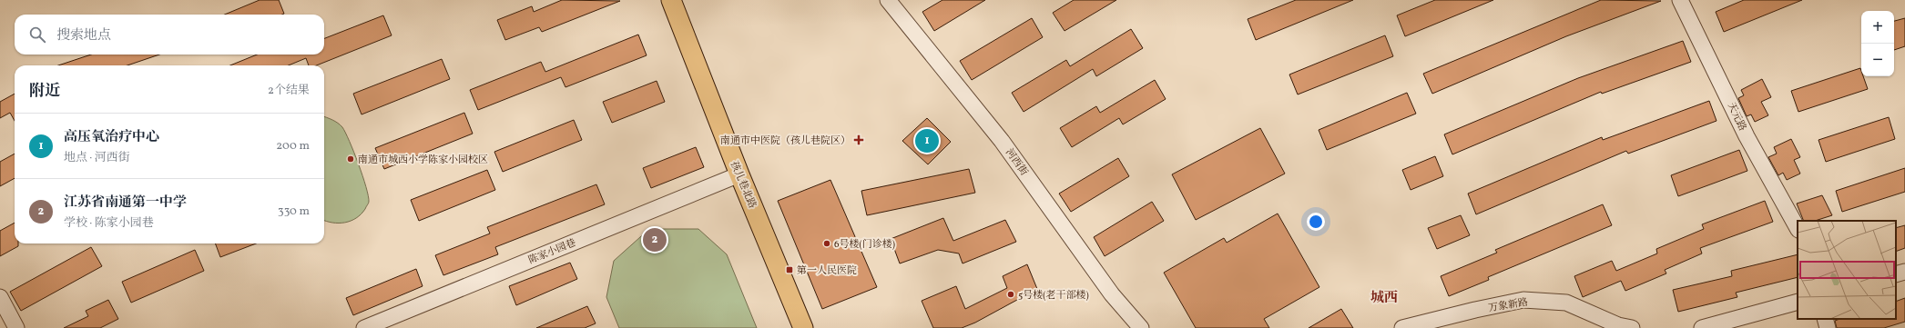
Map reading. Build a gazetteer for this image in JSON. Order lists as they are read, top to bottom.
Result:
{
  "streets": {
    "main road": ["孩儿巷北路"],
    "street": [
      "天元路",
      "河西街",
      "陈家小园巷",
      "万象新路"
    ]
  },
  "crossings": [
    ["孩儿巷北路", "陈家小园巷"]
  ],
  "districts": ["城西"],
  "places": {
    "health": ["南通市中医院（孩儿巷院区）"],
    "other": ["南通市城西小学陈家小园校区", "6号楼(门诊楼)", "5号楼(老干部楼)"],
    "transit": ["第一人民医院"]
  },
  "page": {
    "map_buttons": ["+", "−"],
    "search": "搜索地点",
    "heading": ["附近", "2个结果"],
    "list": [
      {
        "mark": "1",
        "name": "高压氧治疗中心",
        "note": "地点 · 河西街",
        "value": "200 m"
      },
      {
        "mark": "2",
        "name": "江苏省南通第一中学",
        "note": "学校 · 陈家小园巷",
        "value": "330 m"
      }
    ],
    "pins": ["1", "2"]
  }
}
